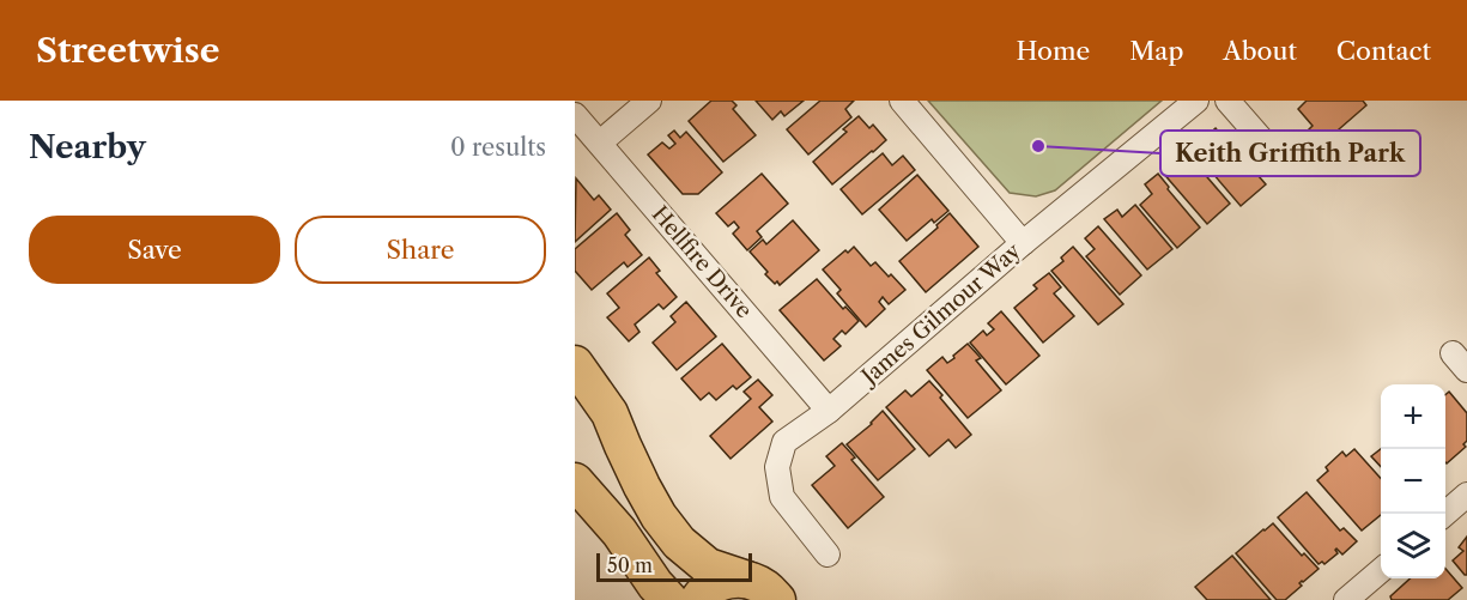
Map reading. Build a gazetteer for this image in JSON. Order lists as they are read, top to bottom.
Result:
{
  "streets": {
    "street": ["Hellfire Drive", "James Gilmour Way"]
  },
  "crossings": [
    ["Hellfire Drive", "James Gilmour Way"]
  ],
  "places": ["Keith Griffith Park"],
  "scale_bar": "50 m",
  "page": {
    "header": "Streetwise",
    "nav": [
      "Home",
      "Map",
      "About",
      "Contact"
    ],
    "heading": ["Nearby", "0 results"],
    "buttons": ["Save", "Share"],
    "map_buttons": ["+", "−"],
    "scale": "50 m"
  }
}
